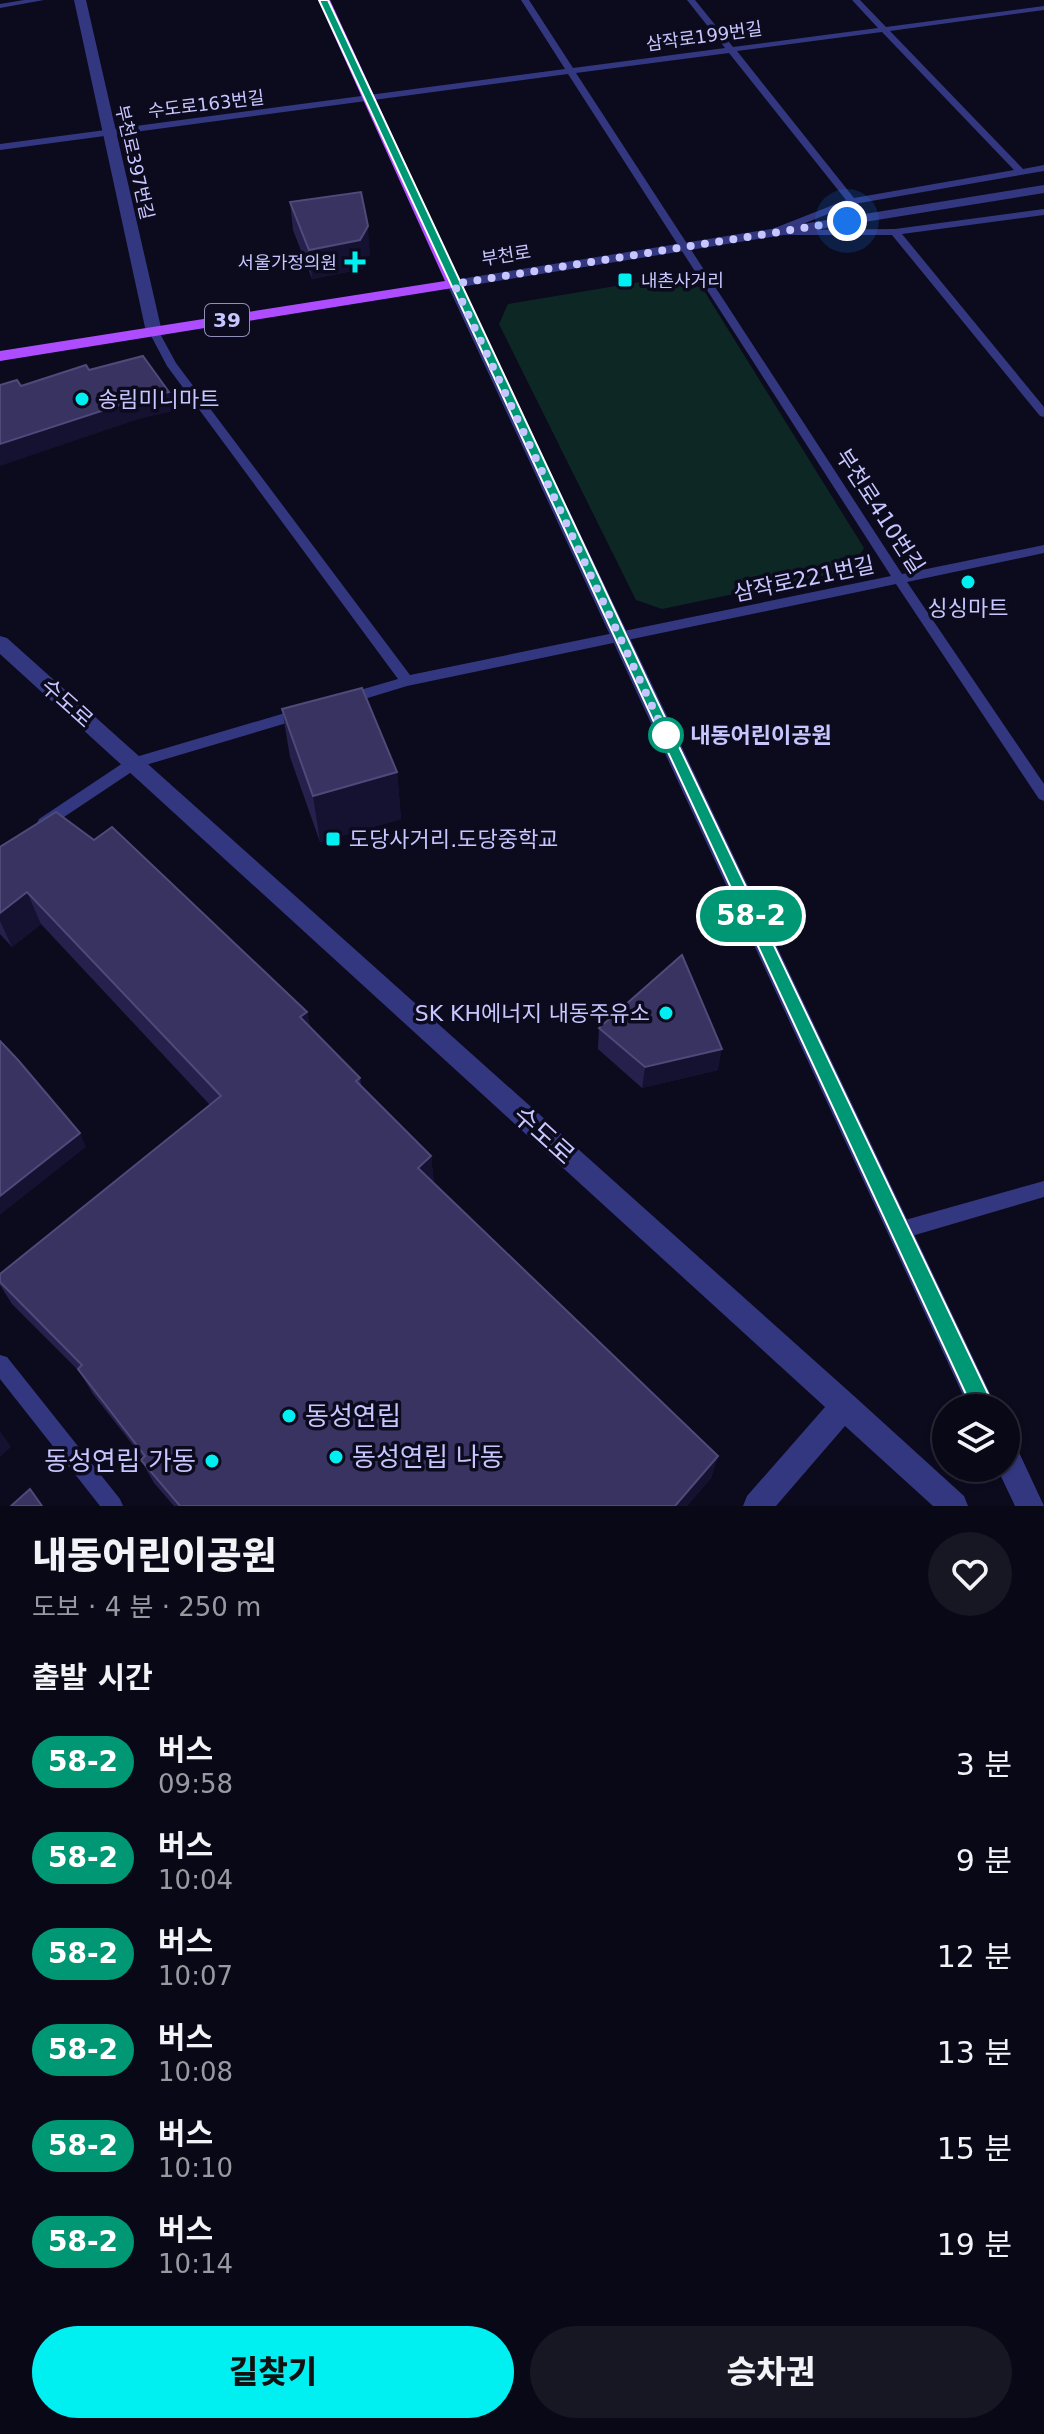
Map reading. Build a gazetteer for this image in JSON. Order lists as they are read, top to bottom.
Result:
{
  "streets": {
    "main road": ["부천로", "39"],
    "street": ["부천로397번길", "수도로"],
    "lane": [
      "삼작로199번길",
      "수도로163번길",
      "부천로410번길",
      "삼작로221번길"
    ]
  },
  "crossings": [
    ["삼작로199번길", "수도로163번길"],
    ["삼작로199번길", "부천로410번길"],
    ["수도로163번길", "부천로397번길"],
    ["부천로397번길", "부천로"],
    ["부천로", "부천로410번길"],
    ["부천로410번길", "삼작로221번길"]
  ],
  "places": {
    "health": ["서울가정의원"],
    "transit": ["내촌사거리", "도당사거리.도당중학교"],
    "other": [
      "송림미니마트",
      "싱싱마트",
      "내동어린이공원",
      "SK KH에너지 내동주유소",
      "동성연립",
      "동성연립 나동",
      "동성연립 가동"
    ]
  },
  "lines": ["bus line 58-2"],
  "page": {
    "on_map": "58-2",
    "heading": [
      ["내동어린이공원", "도보 · 4 분 · 250 m"],
      "출발 시간"
    ],
    "list": [
      {
        "mark": "58-2",
        "name": "버스",
        "note": "09:58",
        "value": "3 분"
      },
      {
        "mark": "58-2",
        "name": "버스",
        "note": "10:04",
        "value": "9 분"
      },
      {
        "mark": "58-2",
        "name": "버스",
        "note": "10:07",
        "value": "12 분"
      },
      {
        "mark": "58-2",
        "name": "버스",
        "note": "10:08",
        "value": "13 분"
      },
      {
        "mark": "58-2",
        "name": "버스",
        "note": "10:10",
        "value": "15 분"
      },
      {
        "mark": "58-2",
        "name": "버스",
        "note": "10:14",
        "value": "19 분"
      }
    ],
    "buttons": ["길찾기", "승차권"]
  }
}
